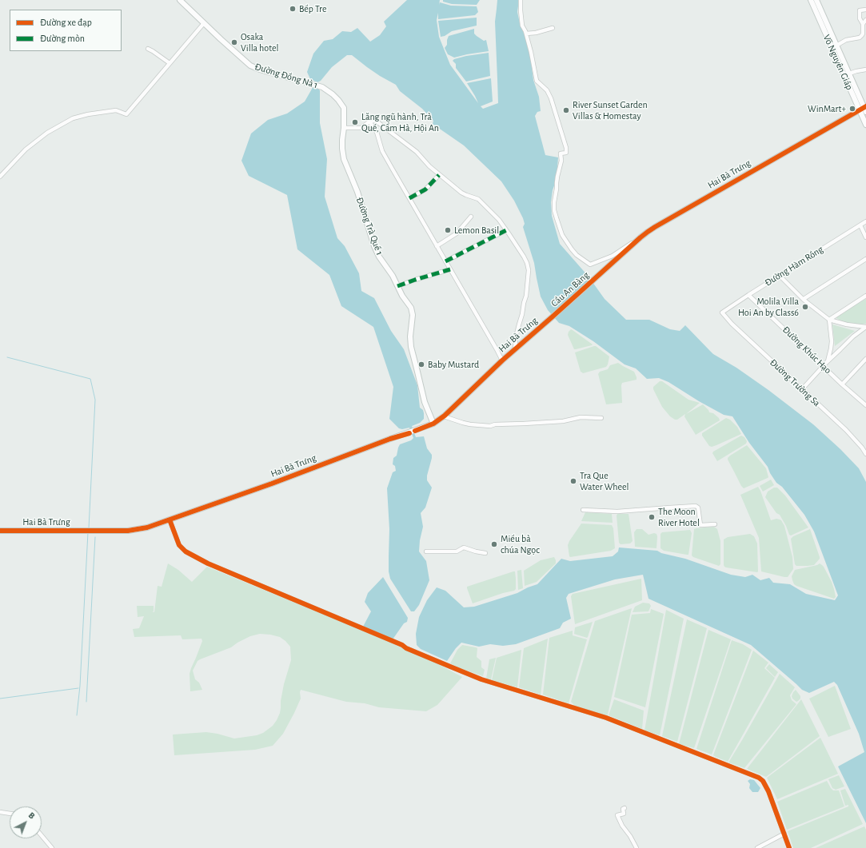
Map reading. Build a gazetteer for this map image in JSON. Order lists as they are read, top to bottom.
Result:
{
  "streets": {
    "street": [
      "Võ Nguyên Giáp",
      "Đường Đồng Nà 1",
      "Hai Bà Trưng",
      "Đường Trà Quế 1",
      "Đường Hàm Rồng",
      "Cầu An Bàng",
      "Đường Khúc Hạo",
      "Đường Trường Sa"
    ]
  },
  "crossings": [
    ["Võ Nguyên Giáp", "Hai Bà Trưng"],
    ["Đường Đồng Nà 1", "Đường Trà Quế 1"],
    ["Hai Bà Trưng", "Đường Trà Quế 1"],
    ["Hai Bà Trưng", "Cầu An Bàng"],
    ["Đường Hàm Rồng", "Đường Khúc Hạo"],
    ["Đường Hàm Rồng", "Đường Trường Sa"]
  ],
  "places": [
    "Bếp Tre",
    "Osaka Villa hotel",
    "WinMart+",
    "River Sunset Garden Villas & Homestay",
    "Lăng ngũ hành, Trà Quế, Cẩm Hà, Hội An",
    "Lemon Basil",
    "Molila Villa Hoi An by Class6",
    "Baby Mustard",
    "Tra Que Water Wheel",
    "The Moon River Hotel",
    "Miếu bà chúa Ngọc"
  ],
  "legend": ["Đường xe đạp", "Đường mòn"],
  "north": "top right"
}
